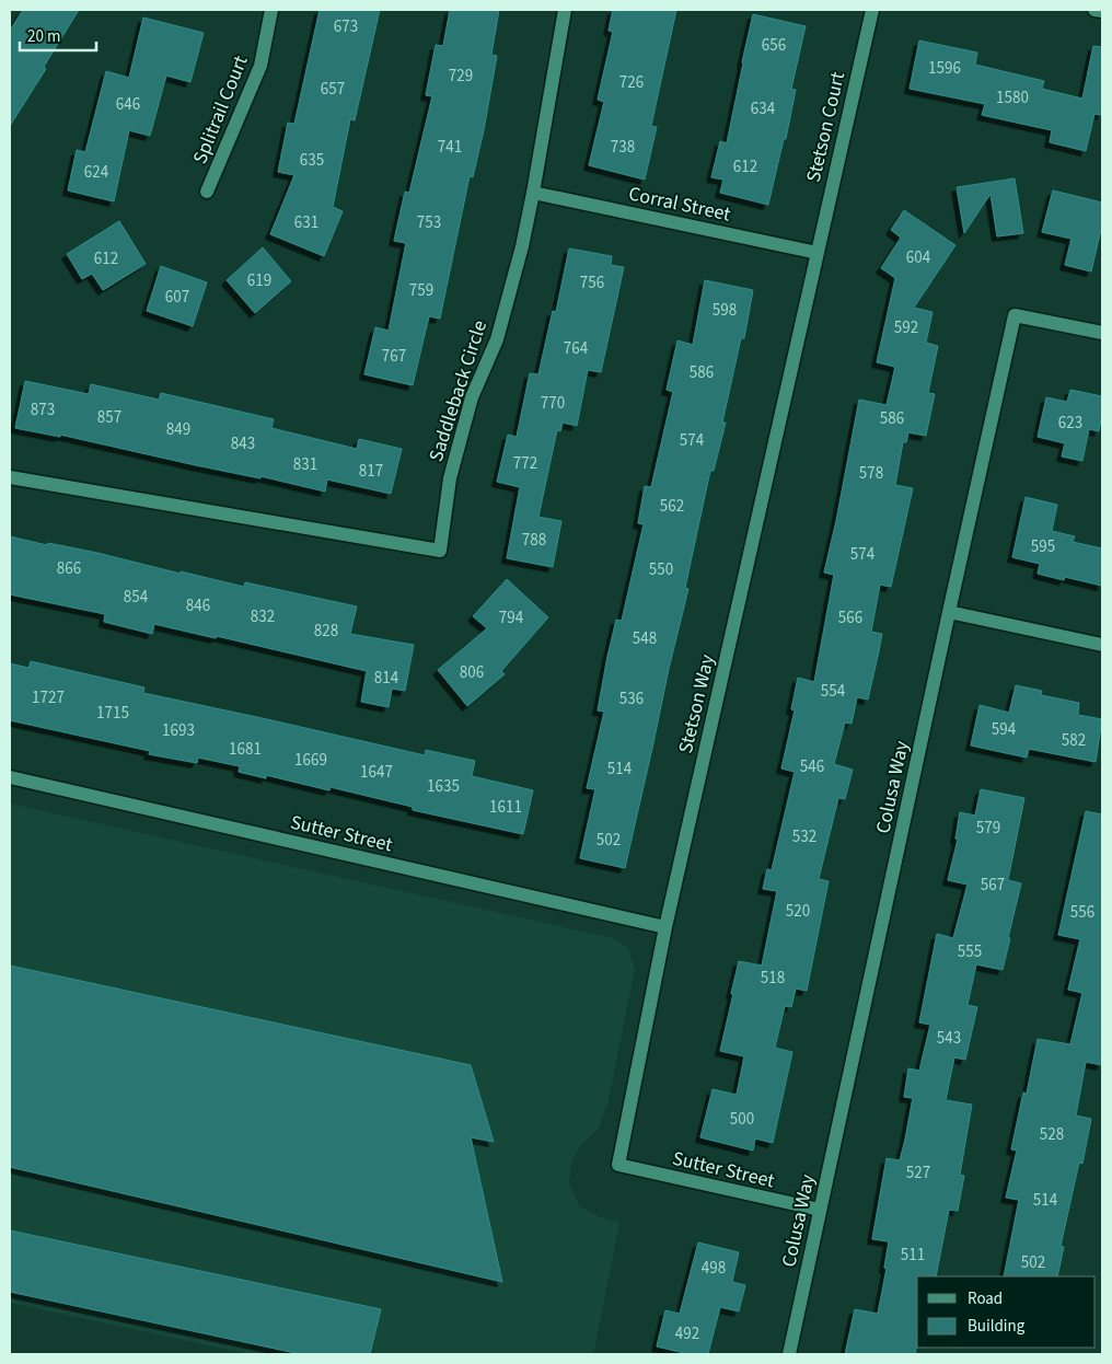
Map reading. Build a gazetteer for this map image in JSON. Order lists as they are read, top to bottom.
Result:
{
  "streets": {
    "street": [
      "Splitrail Court",
      "Stetson Court",
      "Corral Street",
      "Saddleback Circle",
      "Stetson Way",
      "Colusa Way",
      "Sutter Street"
    ]
  },
  "crossings": [
    ["Stetson Court", "Corral Street"],
    ["Stetson Court", "Stetson Way"],
    ["Corral Street", "Saddleback Circle"],
    ["Corral Street", "Stetson Way"],
    ["Stetson Way", "Sutter Street"],
    ["Colusa Way", "Sutter Street"]
  ],
  "house_numbers": [
    "673",
    "656",
    "1596",
    "729",
    "726",
    "657",
    "1580",
    "646",
    "634",
    "741",
    "738",
    "635",
    "612",
    "624",
    "631",
    "753",
    "604",
    "612",
    "619",
    "756",
    "759",
    "607",
    "598",
    "592",
    "764",
    "767",
    "586",
    "770",
    "873",
    "857",
    "586",
    "623",
    "849",
    "574",
    "843",
    "772",
    "831",
    "817",
    "578",
    "562",
    "788",
    "595",
    "574",
    "866",
    "550",
    "854",
    "846",
    "832",
    "794",
    "566",
    "828",
    "548",
    "806",
    "814",
    "554",
    "1727",
    "536",
    "1715",
    "594",
    "1693",
    "582",
    "1681",
    "1669",
    "546",
    "514",
    "1647",
    "1635",
    "1611",
    "579",
    "532",
    "502",
    "567",
    "520",
    "556",
    "555",
    "518",
    "543",
    "500",
    "528",
    "527",
    "514",
    "511",
    "502",
    "498",
    "492"
  ],
  "legend": ["Road", "Building"],
  "scale_bar": "20 m"
}
